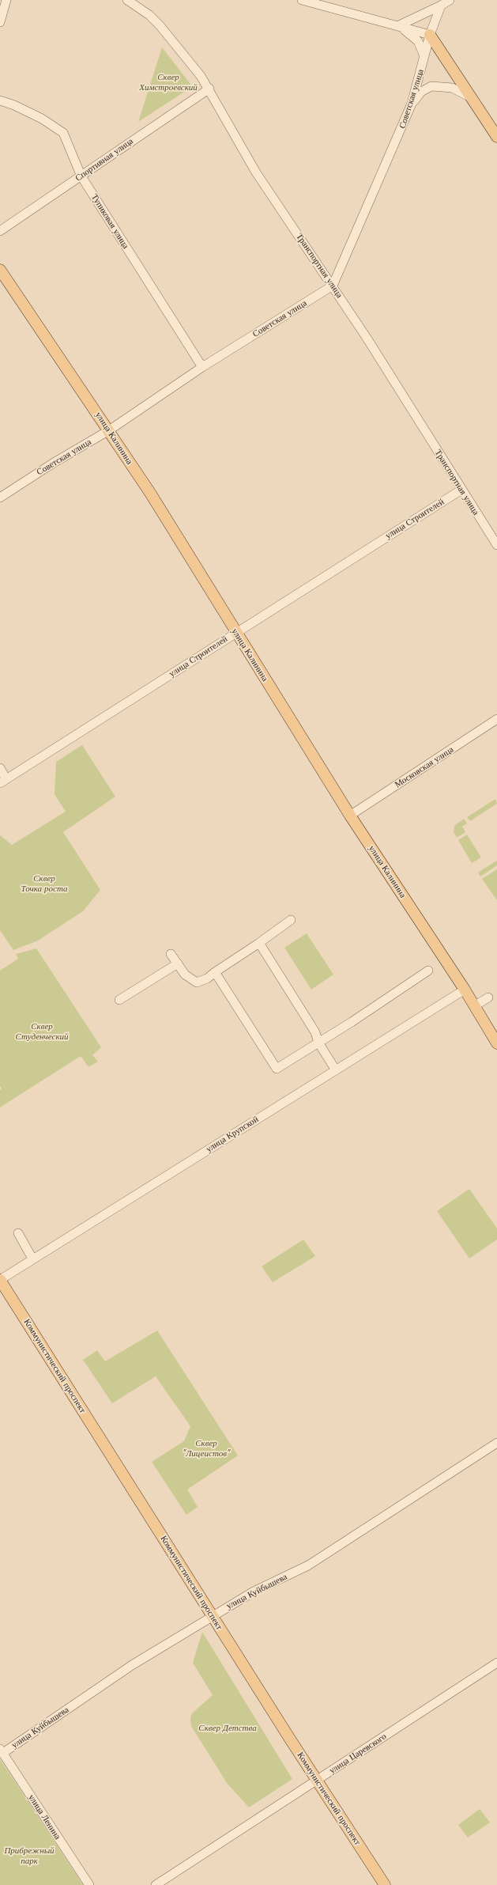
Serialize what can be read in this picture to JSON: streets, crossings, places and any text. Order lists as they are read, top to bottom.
{
  "streets": {
    "main road": ["улица Калинина", "Коммунистический проспект"],
    "street": [
      "Советская улица",
      "Спортивная улица",
      "Тупиковая улица",
      "Транспортная улица",
      "улица Строителей",
      "Московская улица",
      "улица Крупской",
      "улица Куйбышева",
      "улица Царевского",
      "улица Ленина"
    ]
  },
  "crossings": [
    ["Советская улица", "Тупиковая улица"],
    ["Советская улица", "Транспортная улица"],
    ["Советская улица", "улица Калинина"],
    ["Спортивная улица", "Тупиковая улица"],
    ["Спортивная улица", "Транспортная улица"],
    ["Транспортная улица", "улица Строителей"],
    ["улица Калинина", "улица Строителей"],
    ["улица Калинина", "Московская улица"],
    ["улица Калинина", "улица Крупской"],
    ["улица Крупской", "Коммунистический проспект"],
    ["Коммунистический проспект", "улица Куйбышева"],
    ["Коммунистический проспект", "улица Царевского"],
    ["улица Куйбышева", "улица Ленина"]
  ],
  "parks": [
    "Сквер Химстроевский",
    "Сквер Точка роста",
    "Сквер Студенческий",
    "Сквер \"Лицеистов\"",
    "Сквер Детства",
    "Прибрежный парк"
  ]
}
